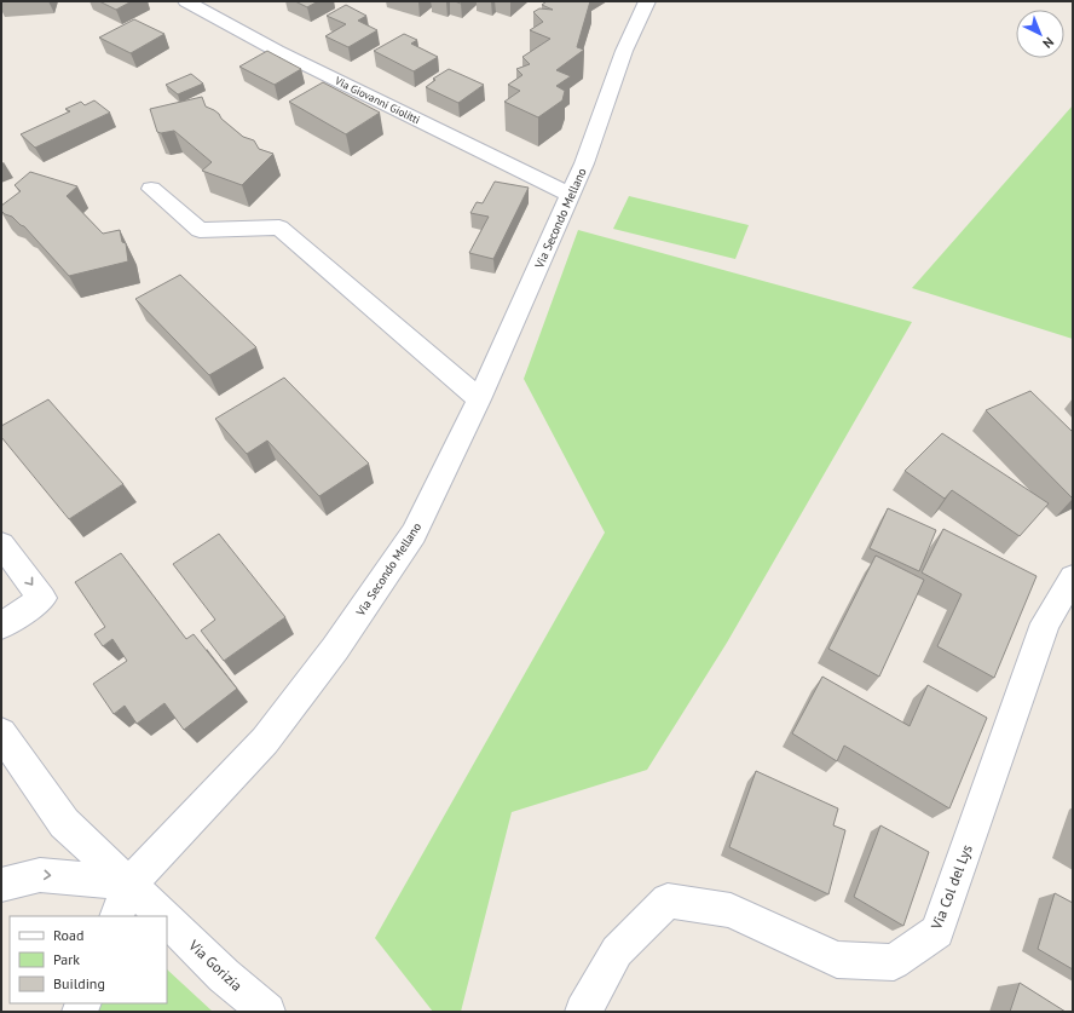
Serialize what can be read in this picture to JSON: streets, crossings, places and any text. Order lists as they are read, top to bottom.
{
  "streets": {
    "street": [
      "Via Giovanni Giolitti",
      "Via Secondo Mellano",
      "Via Col del Lys",
      "Via Gorizia"
    ]
  },
  "crossings": [
    ["Via Giovanni Giolitti", "Via Secondo Mellano"],
    ["Via Secondo Mellano", "Via Gorizia"]
  ],
  "legend": ["Road", "Park", "Building"],
  "north": "bottom right"
}
